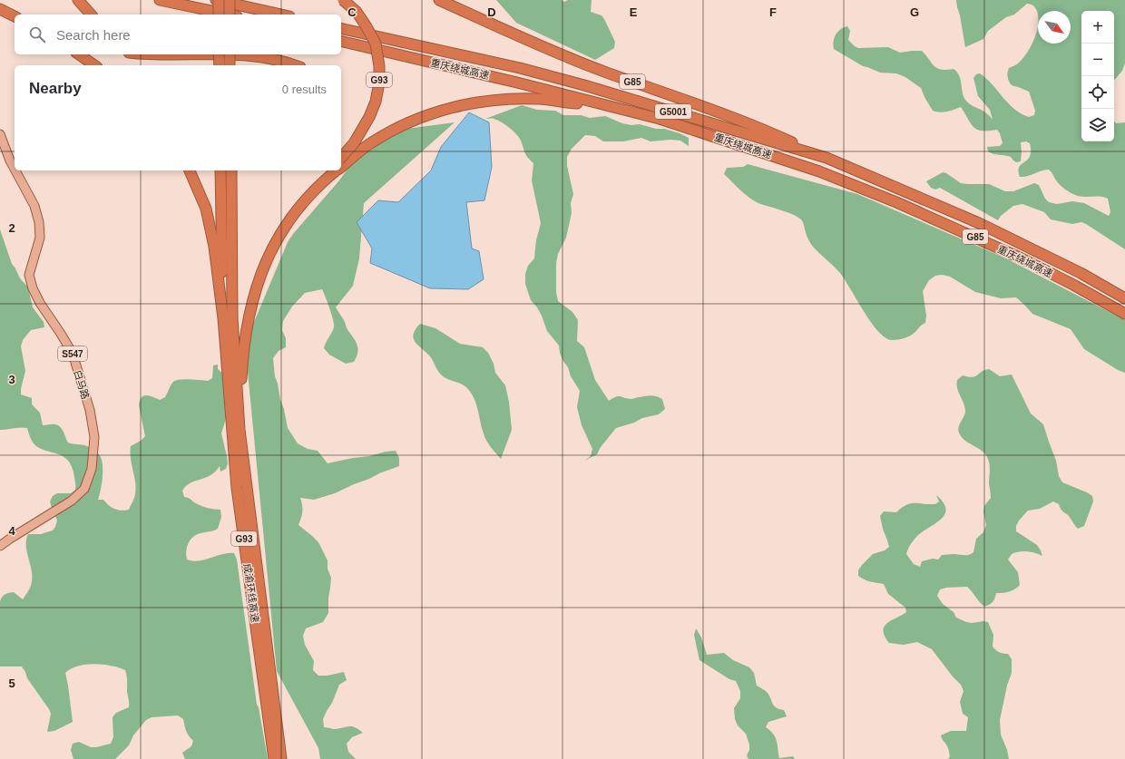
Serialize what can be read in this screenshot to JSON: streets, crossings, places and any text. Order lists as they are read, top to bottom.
{
  "streets": {
    "highway": [
      "重庆绕城高速",
      "G93",
      "G85",
      "G5001",
      "成渝环线高速"
    ],
    "main road": ["S547", "白马路"]
  },
  "crossings": [
    ["重庆绕城高速", "G85"],
    ["G93", "成渝环线高速"]
  ],
  "north": "bottom right",
  "page": {
    "map_buttons": ["+", "−"],
    "search": "Search here",
    "heading": ["Nearby", "0 results"]
  },
  "grid": {
    "columns": [
      "C",
      "D",
      "E",
      "F",
      "G"
    ],
    "rows": [
      "2",
      "3",
      "4",
      "5"
    ]
  }
}
